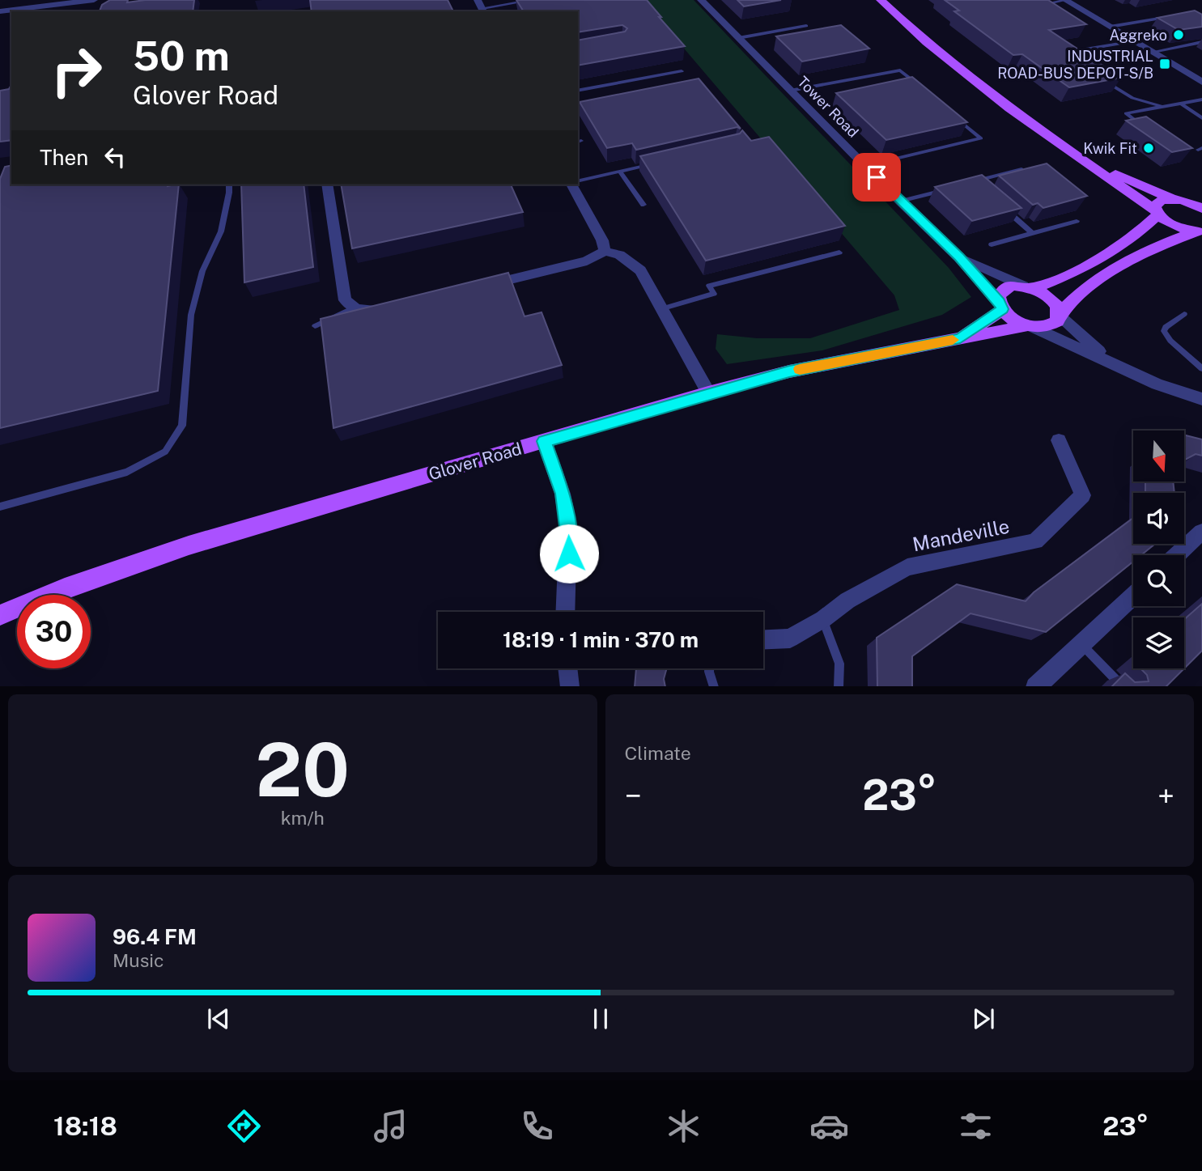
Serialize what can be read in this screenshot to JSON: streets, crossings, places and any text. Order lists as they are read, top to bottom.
{
  "streets": {
    "main road": ["Glover Road"],
    "street": ["Tower Road", "Mandeville"]
  },
  "crossings": [
    ["Tower Road", "Glover Road"]
  ],
  "places": {
    "other": ["Aggreko", "Kwik Fit"],
    "transit": ["INDUSTRIAL ROAD-BUS DEPOT-S/B"]
  },
  "north": "bottom",
  "page": {
    "turn": ["50 m", "Glover Road"],
    "then": "Then",
    "limit": "30",
    "trip": "18:19 · 1 min · 370 m",
    "tile": [
      ["20", "km/h"],
      "Climate"
    ],
    "heat": ["−", "23°", "+"],
    "song": ["96.4 FM", "Music"],
    "tabs": ["18:18", "23°"]
  }
}
